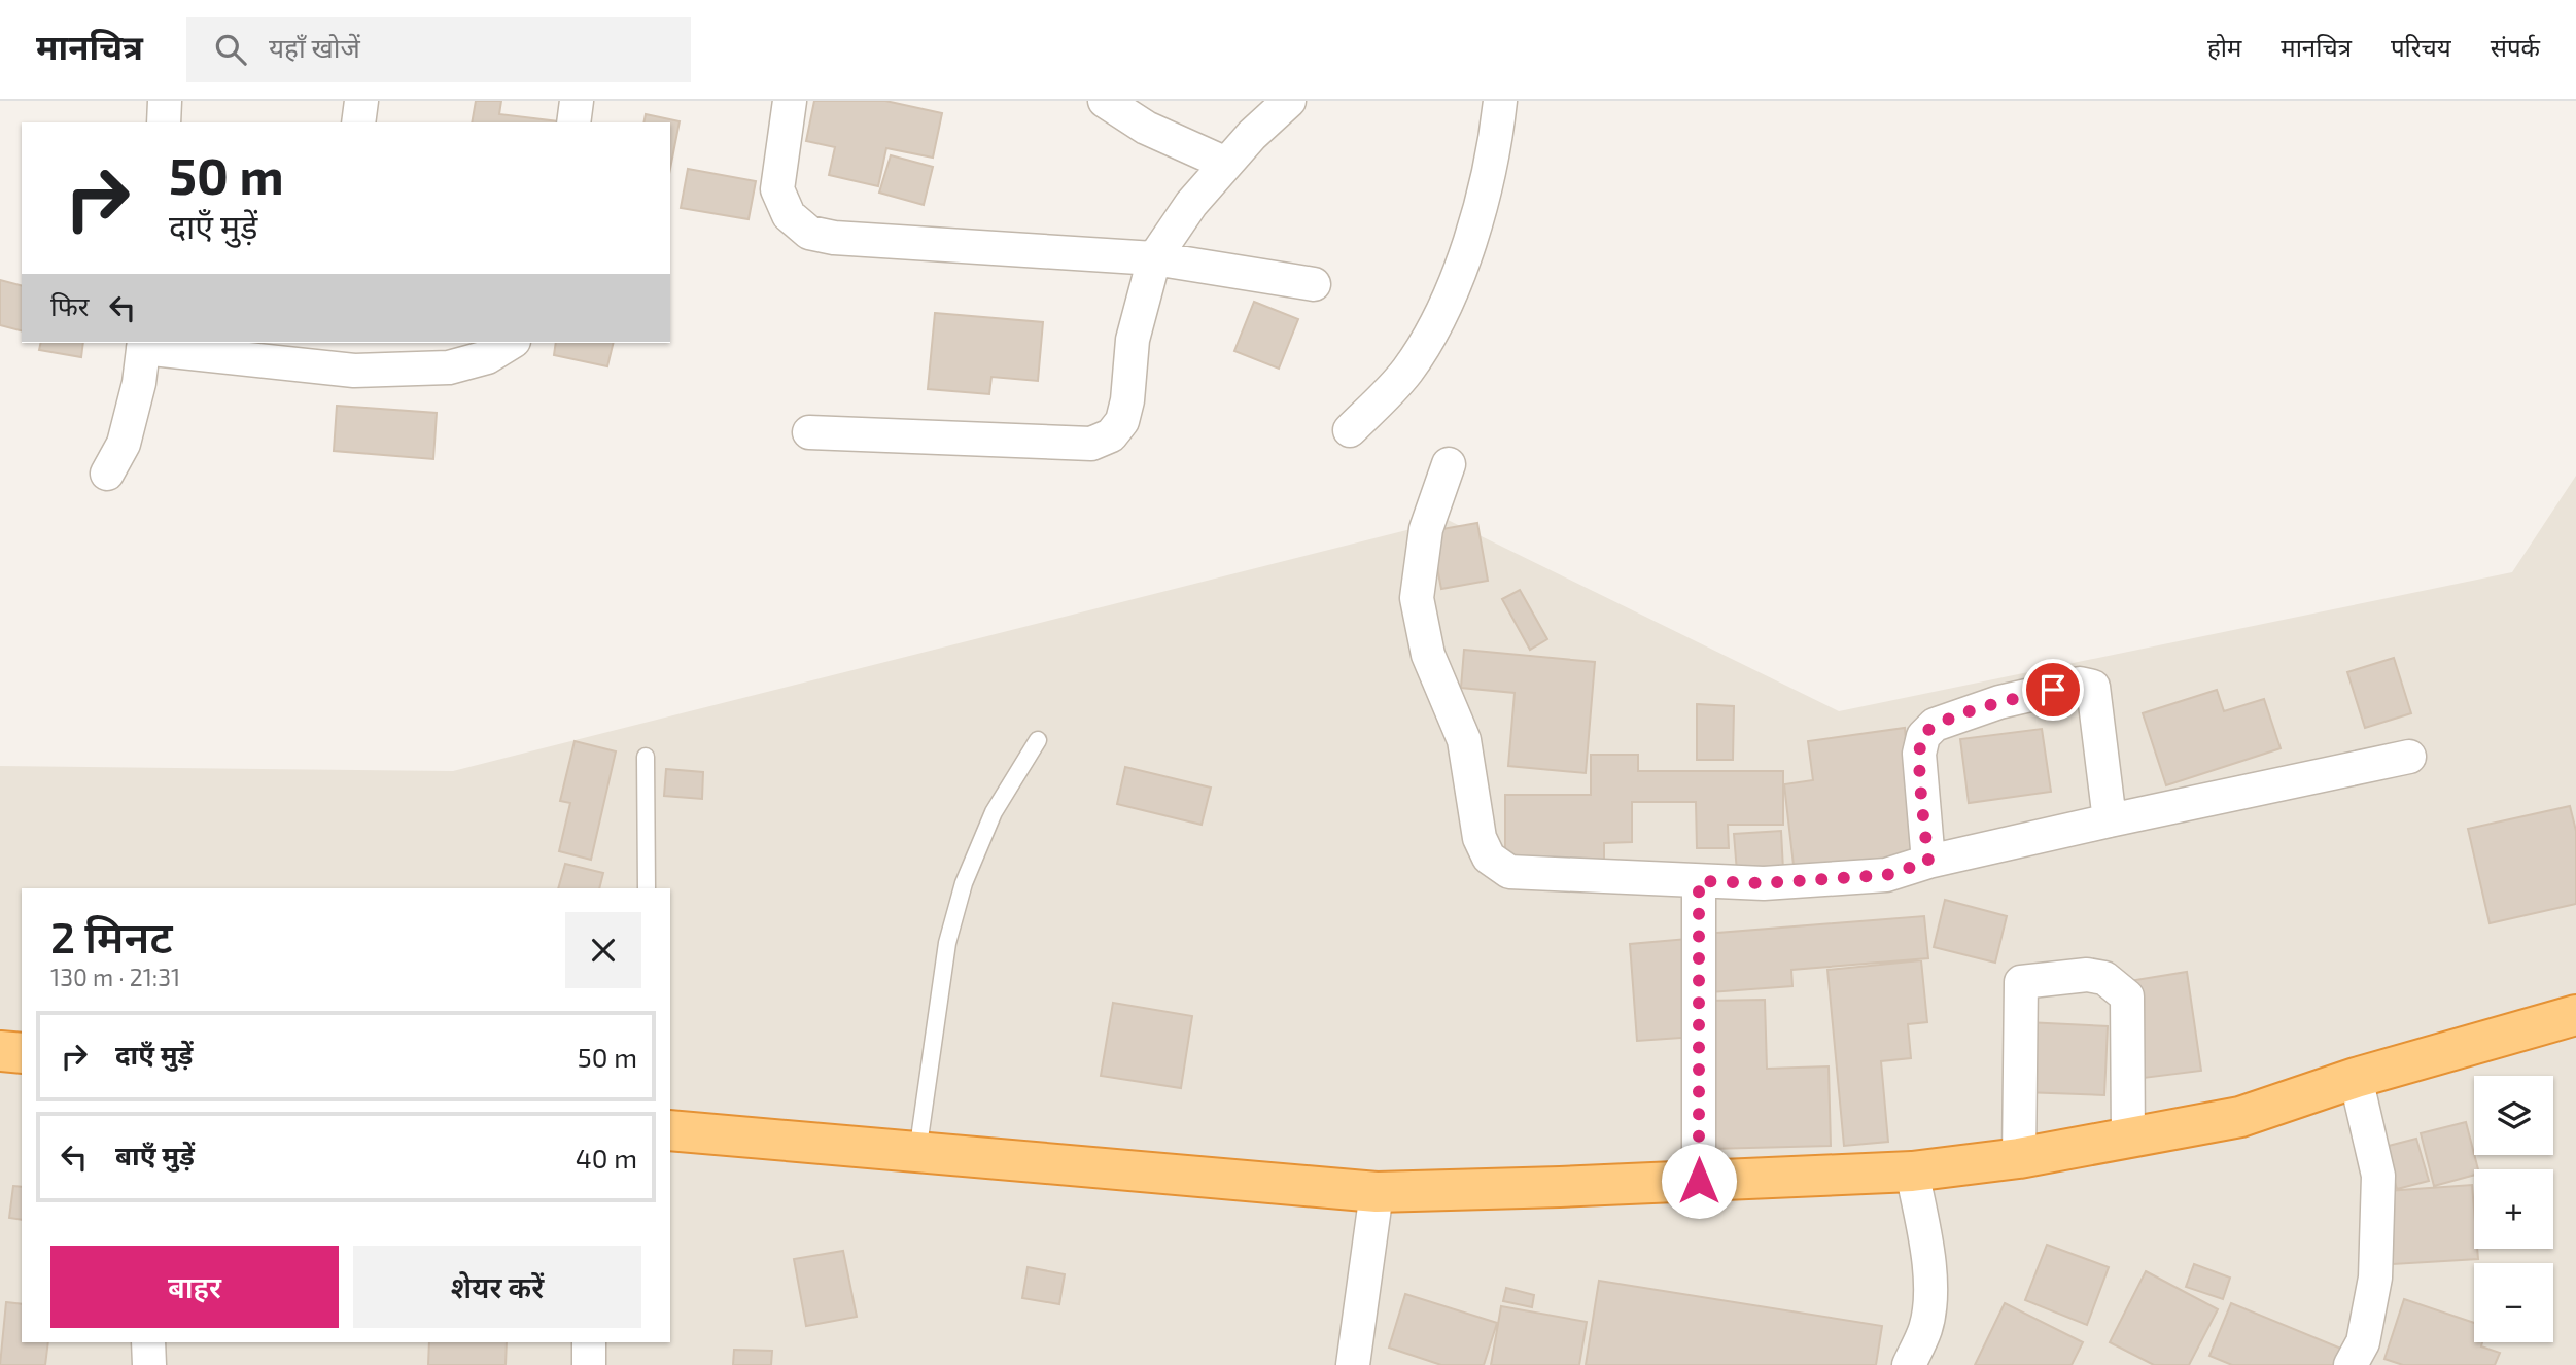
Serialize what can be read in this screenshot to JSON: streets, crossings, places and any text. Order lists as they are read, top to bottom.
{
  "page": {
    "header": "मानचित्र",
    "search": "यहाँ खोजें",
    "nav": [
      "होम",
      "मानचित्र",
      "परिचय",
      "संपर्क"
    ],
    "turn": ["50 m", "दाएँ मुड़ें"],
    "then": "फिर",
    "heading": ["2 मिनट", "130 m · 21:31"],
    "list": [
      {
        "name": "दाएँ मुड़ें",
        "value": "50 m"
      },
      {
        "name": "बाएँ मुड़ें",
        "value": "40 m"
      }
    ],
    "map_buttons": ["+", "−"],
    "buttons": ["बाहर", "शेयर करें"]
  }
}
